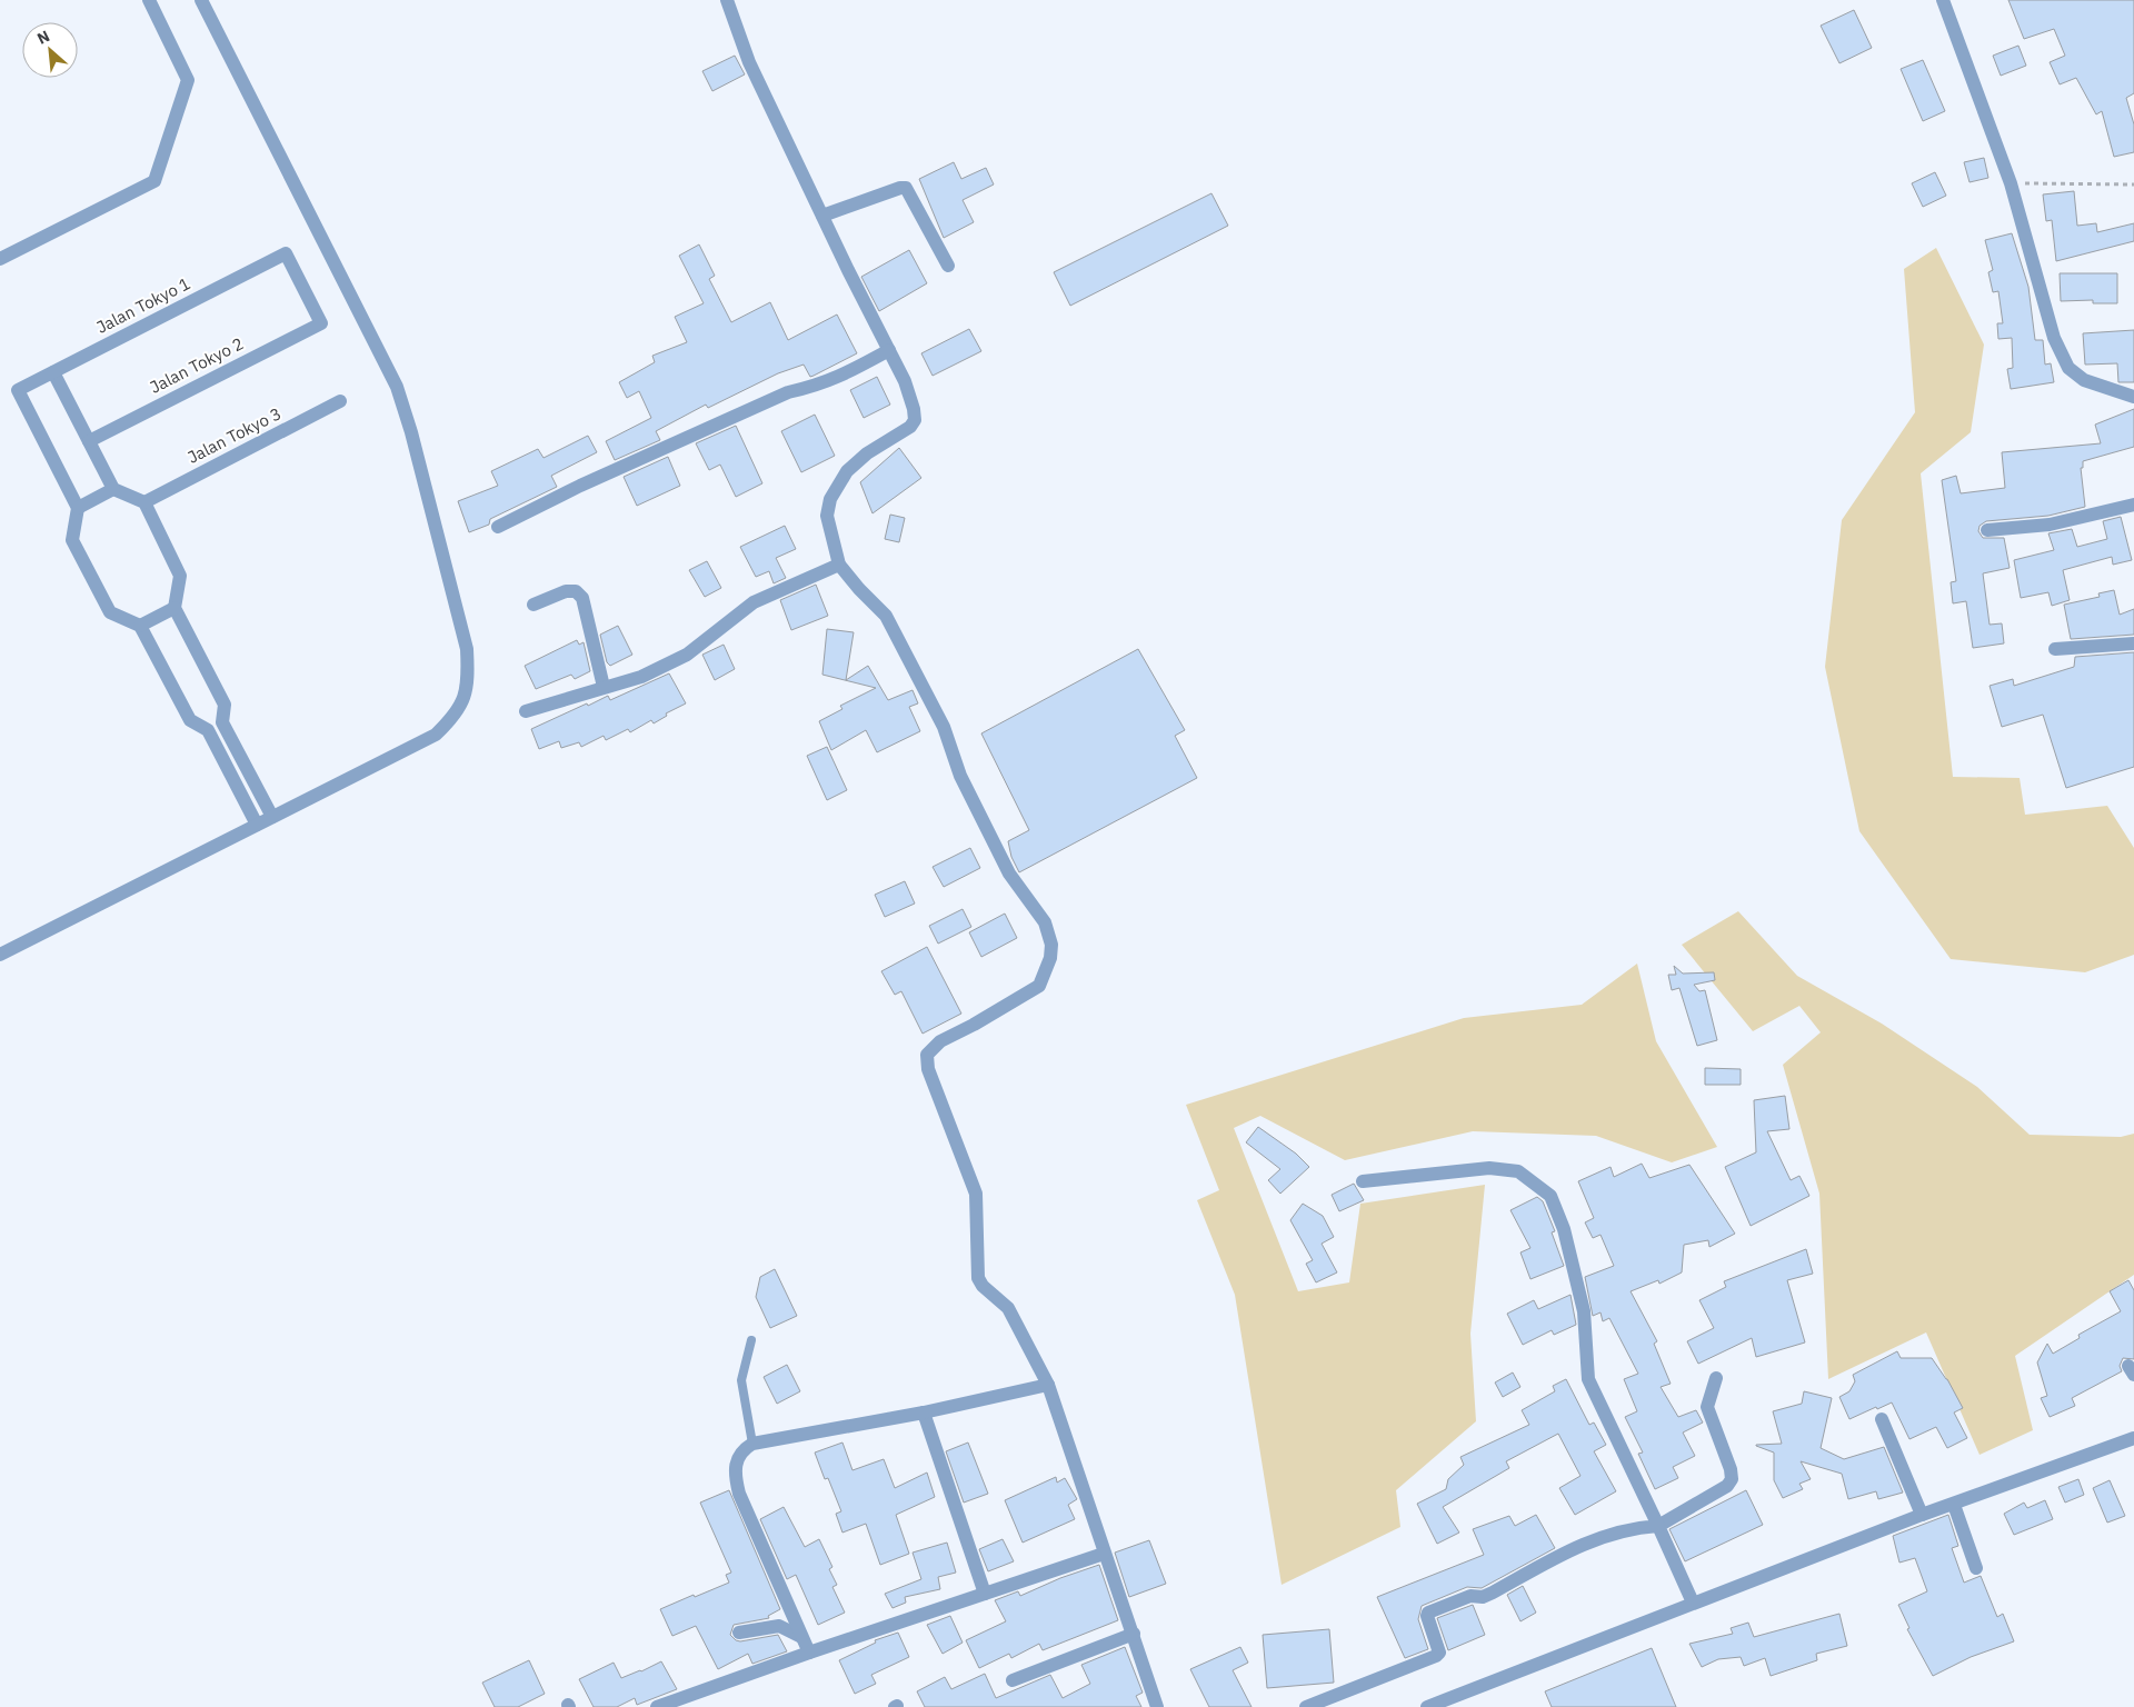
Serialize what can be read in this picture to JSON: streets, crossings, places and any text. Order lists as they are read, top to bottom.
{
  "streets": {
    "street": ["Jalan Tokyo 1", "Jalan Tokyo 2", "Jalan Tokyo 3"]
  },
  "crossings": [
    ["Jalan Tokyo 1", "Jalan Tokyo 2"],
    ["Jalan Tokyo 1", "Jalan Tokyo 3"]
  ],
  "north": "top left"
}
